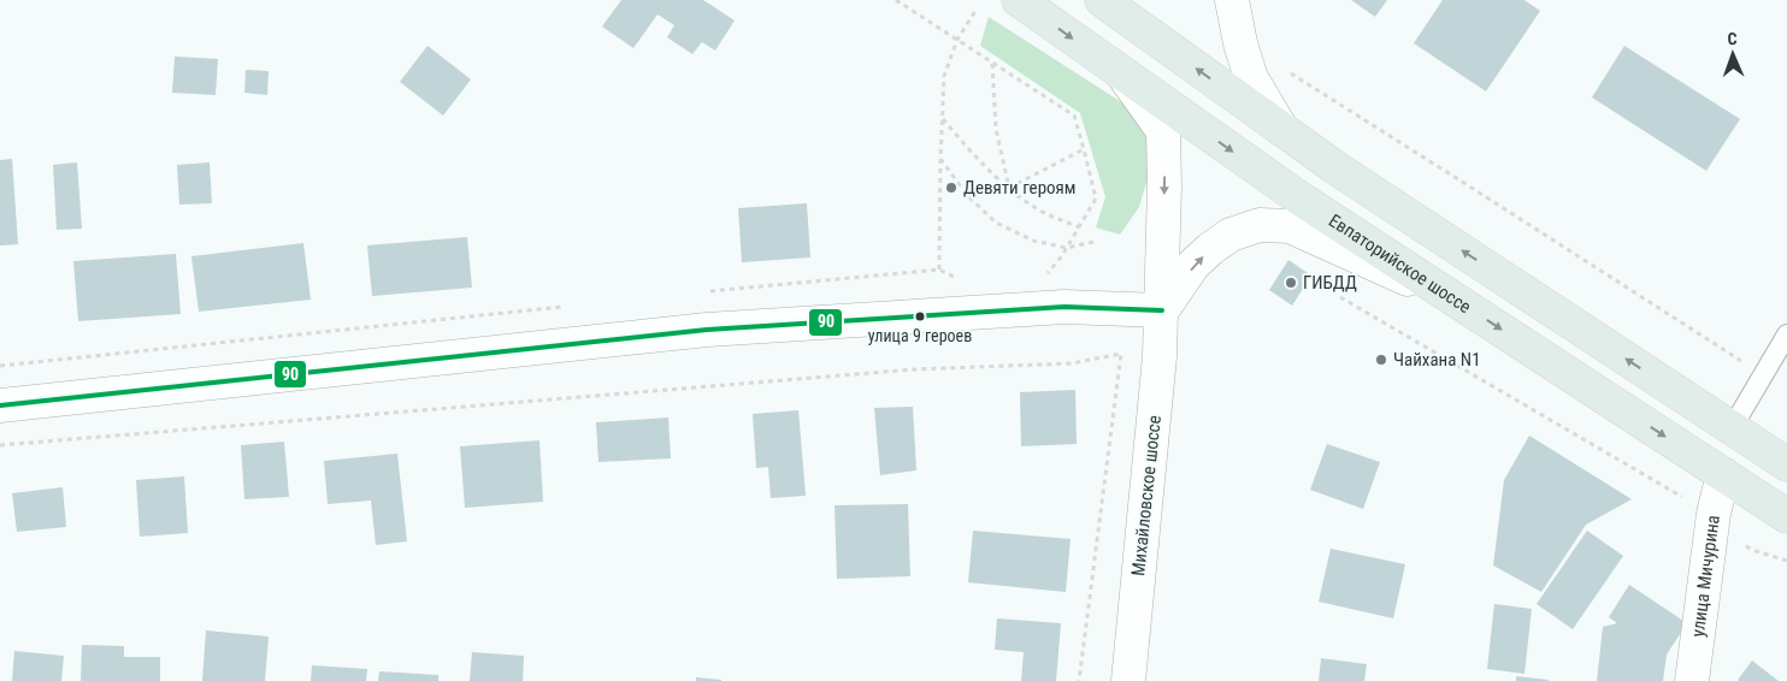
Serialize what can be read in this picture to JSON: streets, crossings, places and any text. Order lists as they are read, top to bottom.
{
  "streets": {
    "main road": ["Евпаторийское шоссе"],
    "street": ["Михайловское шоссе", "улица Мичурина"]
  },
  "crossings": [
    ["Евпаторийское шоссе", "Михайловское шоссе"],
    ["Евпаторийское шоссе", "улица Мичурина"]
  ],
  "places": [
    "Девяти героям",
    "ГИБДД",
    "улица 9 героев",
    "Чайхана N1"
  ],
  "lines": ["transit line 90"],
  "north": "top"
}
